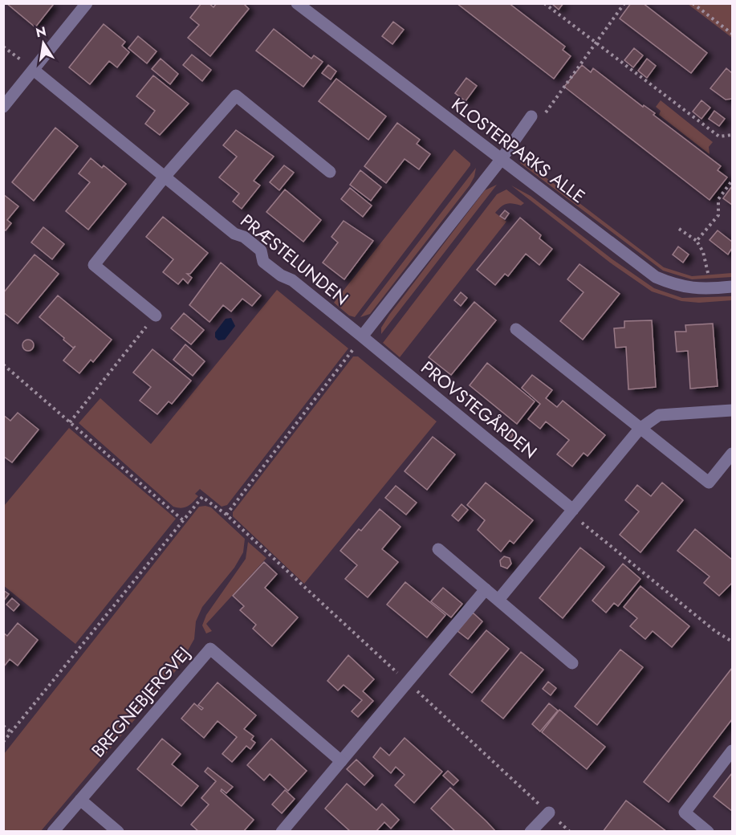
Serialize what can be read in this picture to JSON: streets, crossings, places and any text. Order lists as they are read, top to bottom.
{
  "streets": {
    "street": [
      "KLOSTERPARKS ALLE",
      "PRÆSTELUNDEN",
      "PROVSTEGÅRDEN",
      "BREGNEBJERGVEJ"
    ]
  },
  "crossings": [
    ["PRÆSTELUNDEN", "PROVSTEGÅRDEN"]
  ],
  "north": "top"
}
